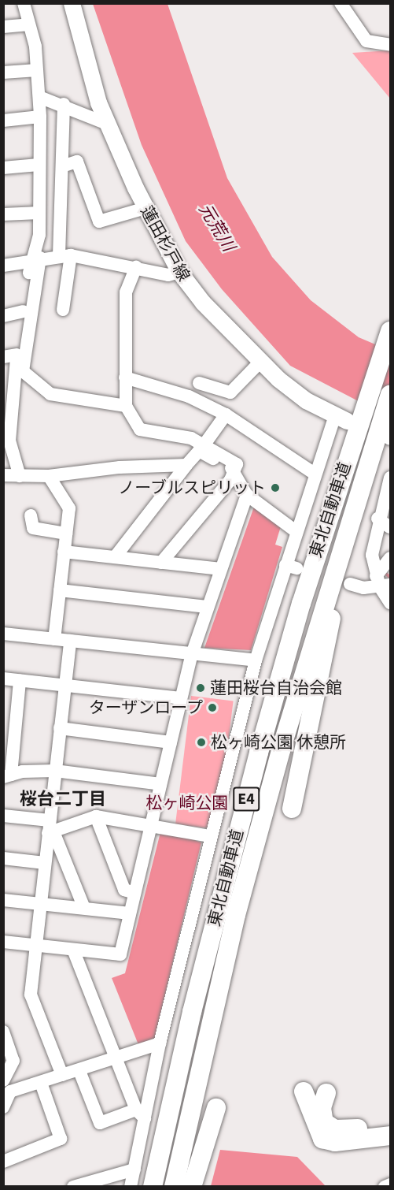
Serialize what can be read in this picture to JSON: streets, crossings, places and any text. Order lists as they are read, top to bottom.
{
  "streets": {
    "highway": ["東北自動車道", "E4"],
    "main road": ["蓮田杉戸線"]
  },
  "crossings": [
    ["蓮田杉戸線", "東北自動車道"]
  ],
  "districts": ["桜台二丁目"],
  "water": ["元荒川"],
  "parks": ["松ヶ崎公園"],
  "places": [
    "ノーブルスピリット",
    "蓮田桜台自治会館",
    "ターザンロープ",
    "松ヶ崎公園 休憩所"
  ]
}
